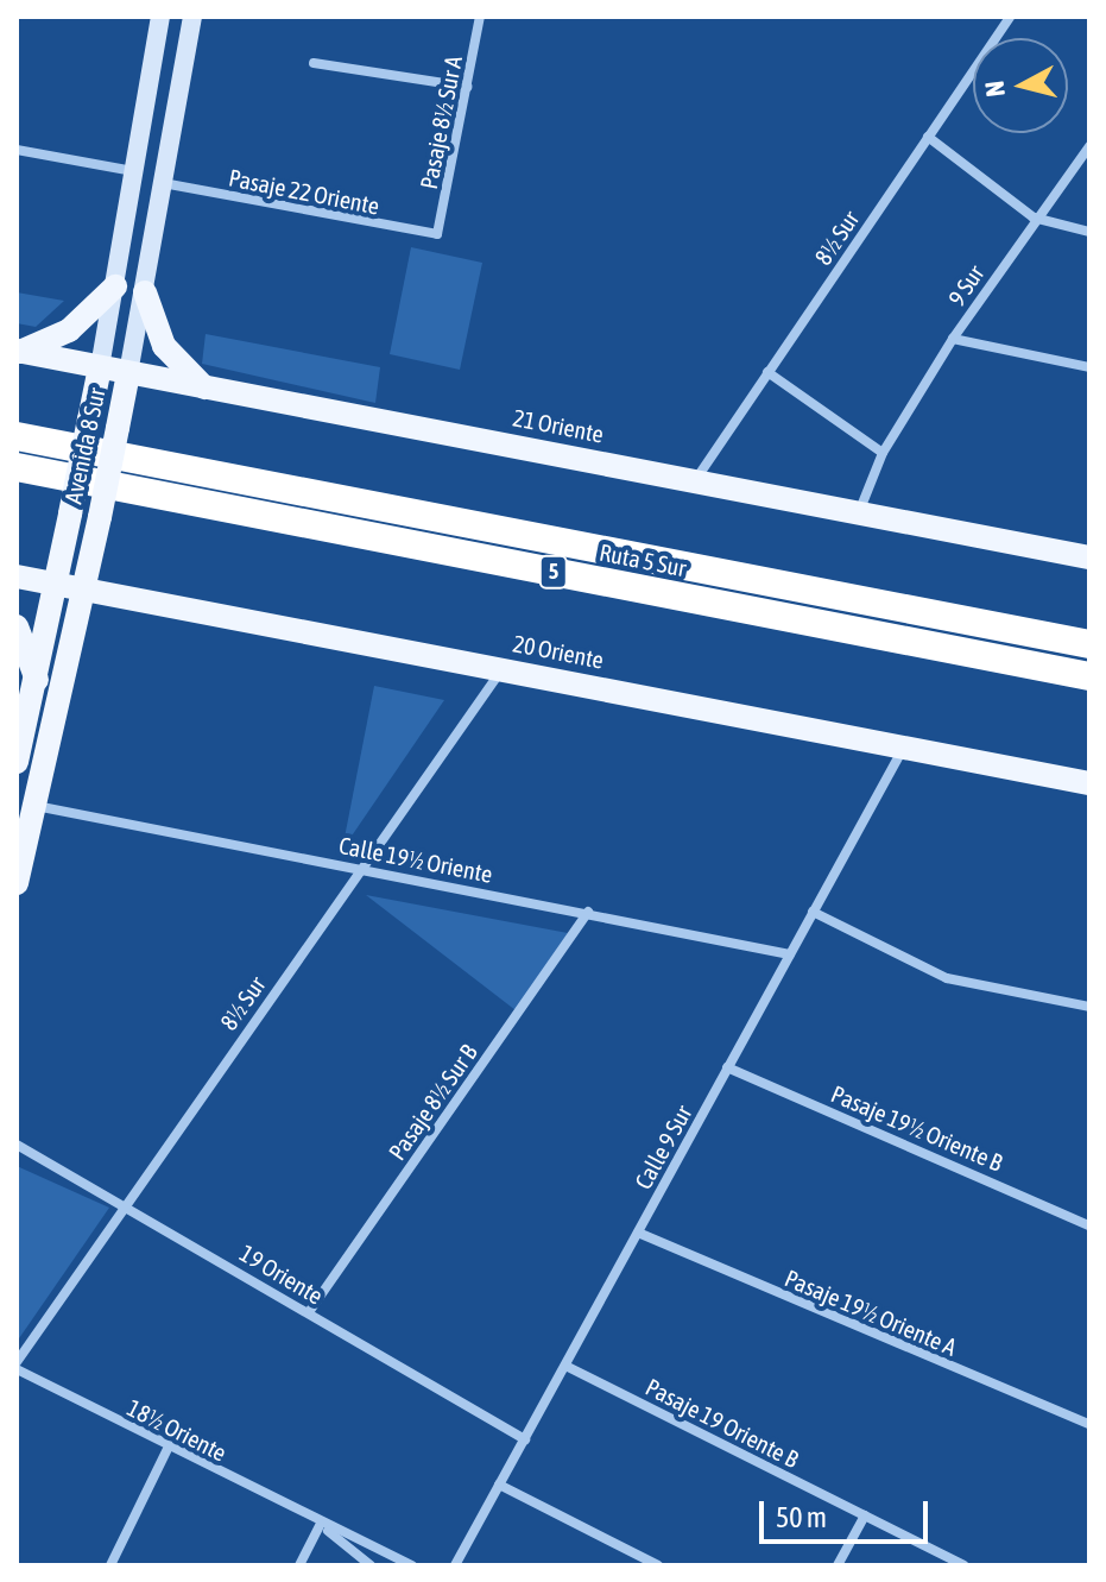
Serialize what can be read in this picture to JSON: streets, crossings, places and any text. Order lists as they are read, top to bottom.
{
  "streets": {
    "highway": ["Ruta 5 Sur", "5"],
    "main road": ["21 Oriente", "Avenida 8 Sur", "20 Oriente"],
    "street": [
      "Pasaje 8½ Sur A",
      "Pasaje 22 Oriente",
      "8½ Sur",
      "9 Sur",
      "Calle 19½ Oriente",
      "Pasaje 8½ Sur B",
      "Pasaje 19½ Oriente B",
      "Calle 9 Sur",
      "19 Oriente",
      "Pasaje 19½ Oriente A",
      "Pasaje 19 Oriente B",
      "18½ Oriente"
    ]
  },
  "crossings": [
    ["Pasaje 8½ Sur A", "Pasaje 22 Oriente"],
    ["Pasaje 22 Oriente", "Avenida 8 Sur"],
    ["8½ Sur", "21 Oriente"],
    ["8½ Sur", "20 Oriente"],
    ["8½ Sur", "Calle 19½ Oriente"],
    ["8½ Sur", "19 Oriente"],
    ["9 Sur", "21 Oriente"],
    ["21 Oriente", "Avenida 8 Sur"],
    ["Avenida 8 Sur", "20 Oriente"],
    ["Avenida 8 Sur", "Calle 19½ Oriente"],
    ["20 Oriente", "Calle 9 Sur"],
    ["Calle 19½ Oriente", "Pasaje 8½ Sur B"],
    ["Calle 19½ Oriente", "Calle 9 Sur"],
    ["Pasaje 8½ Sur B", "19 Oriente"],
    ["Pasaje 19½ Oriente B", "Calle 9 Sur"],
    ["Calle 9 Sur", "19 Oriente"],
    ["Calle 9 Sur", "Pasaje 19½ Oriente A"],
    ["Calle 9 Sur", "Pasaje 19 Oriente B"]
  ],
  "scale_bar": "50 m",
  "north": "left"
}
